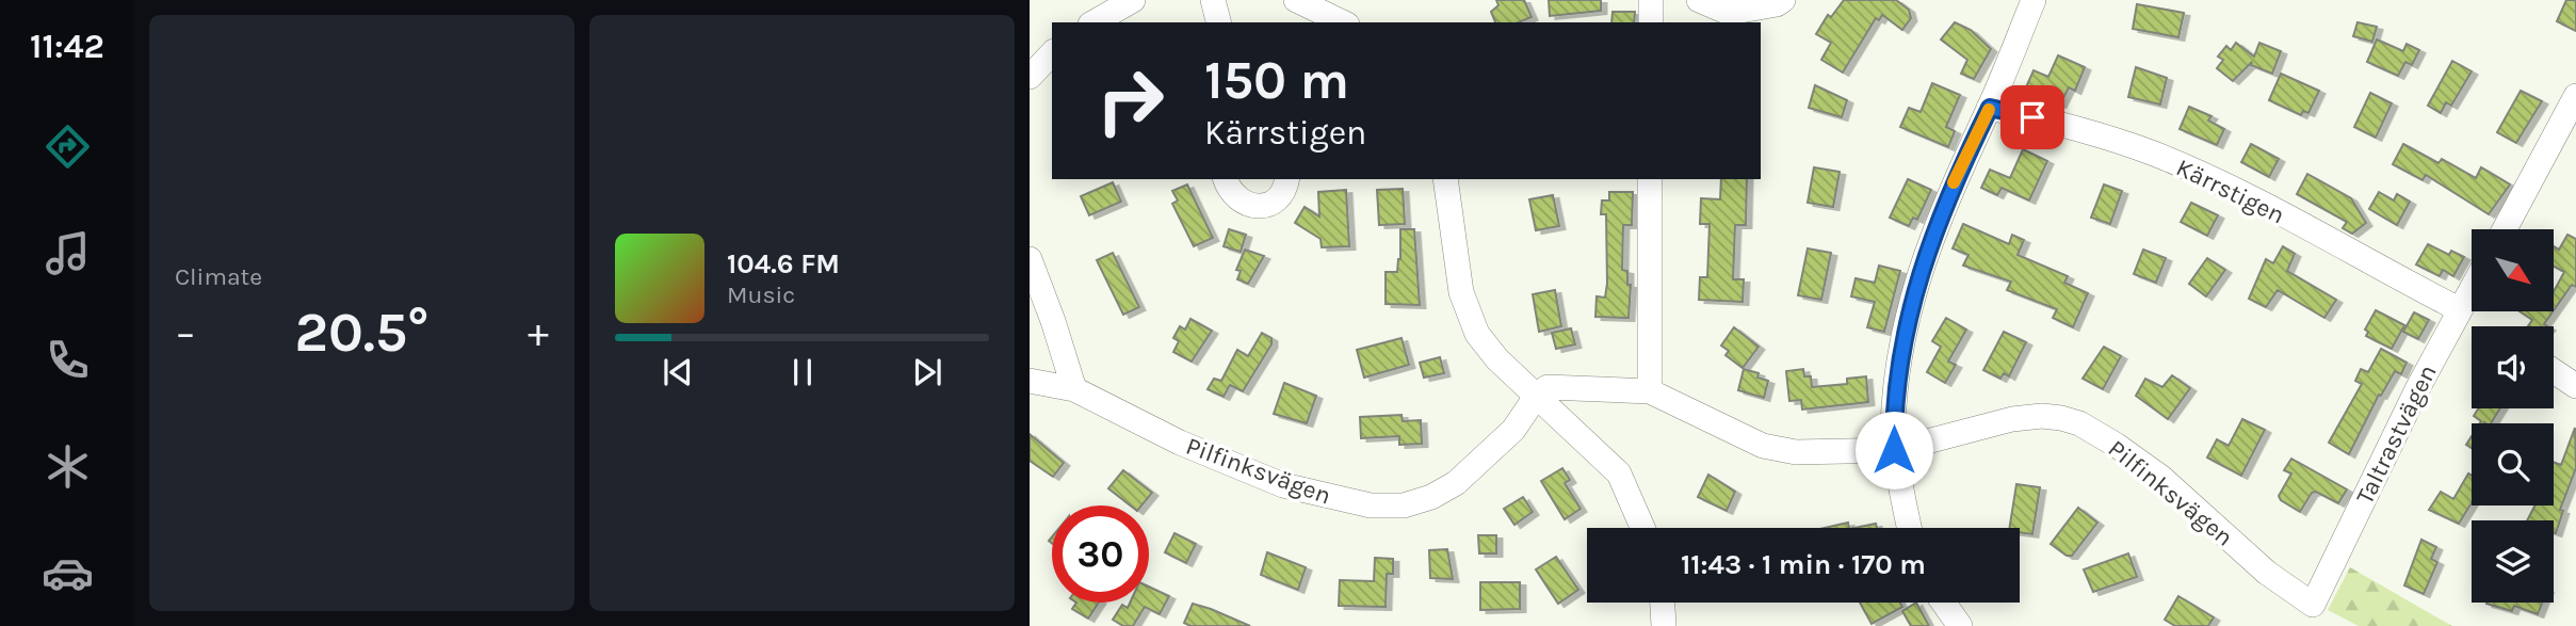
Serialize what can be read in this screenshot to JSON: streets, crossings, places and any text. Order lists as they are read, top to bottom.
{
  "streets": {
    "street": ["Kärrstigen", "Taltrastvägen", "Pilfinksvägen"]
  },
  "crossings": [
    ["Kärrstigen", "Taltrastvägen"],
    ["Taltrastvägen", "Pilfinksvägen"]
  ],
  "north": "bottom right",
  "page": {
    "tabs": "11:42",
    "tile": "Climate",
    "turn": ["150 m", "Kärrstigen"],
    "song": ["104.6 FM", "Music"],
    "heat": ["−", "20.5°", "+"],
    "limit": "30",
    "trip": "11:43 · 1 min · 170 m"
  }
}
